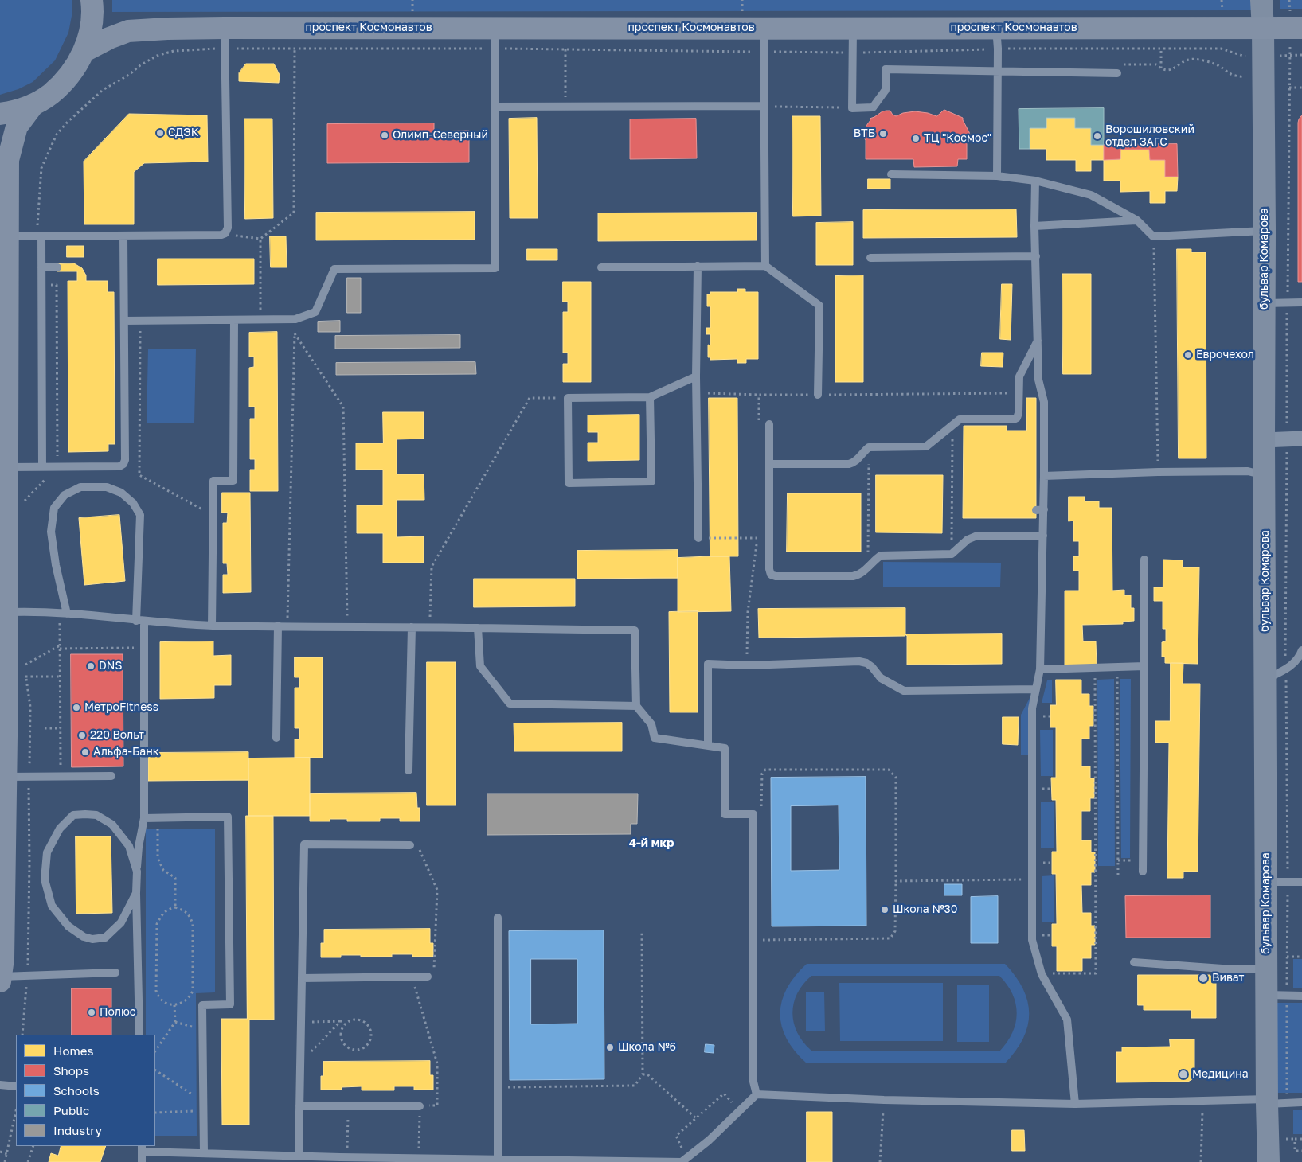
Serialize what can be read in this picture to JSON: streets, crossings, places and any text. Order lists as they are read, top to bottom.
{
  "streets": {
    "main road": ["проспект Космонавтов"],
    "street": ["бульвар Комарова"]
  },
  "crossings": [
    ["проспект Космонавтов", "бульвар Комарова"]
  ],
  "districts": ["4-й мкр"],
  "places": [
    "СДЭК",
    "ВТБ",
    "Олимп-Северный",
    "Ворошиловский отдел ЗАГС",
    "ТЦ \"Космос\"",
    "Еврочехол",
    "DNS",
    "МетроFitness",
    "220 Вольт",
    "Альфа-Банк",
    "Школа №30",
    "Виват",
    "Полюс",
    "Школа №6",
    "Медицина"
  ],
  "legend": [
    "Homes",
    "Shops",
    "Schools",
    "Public",
    "Industry"
  ]
}
